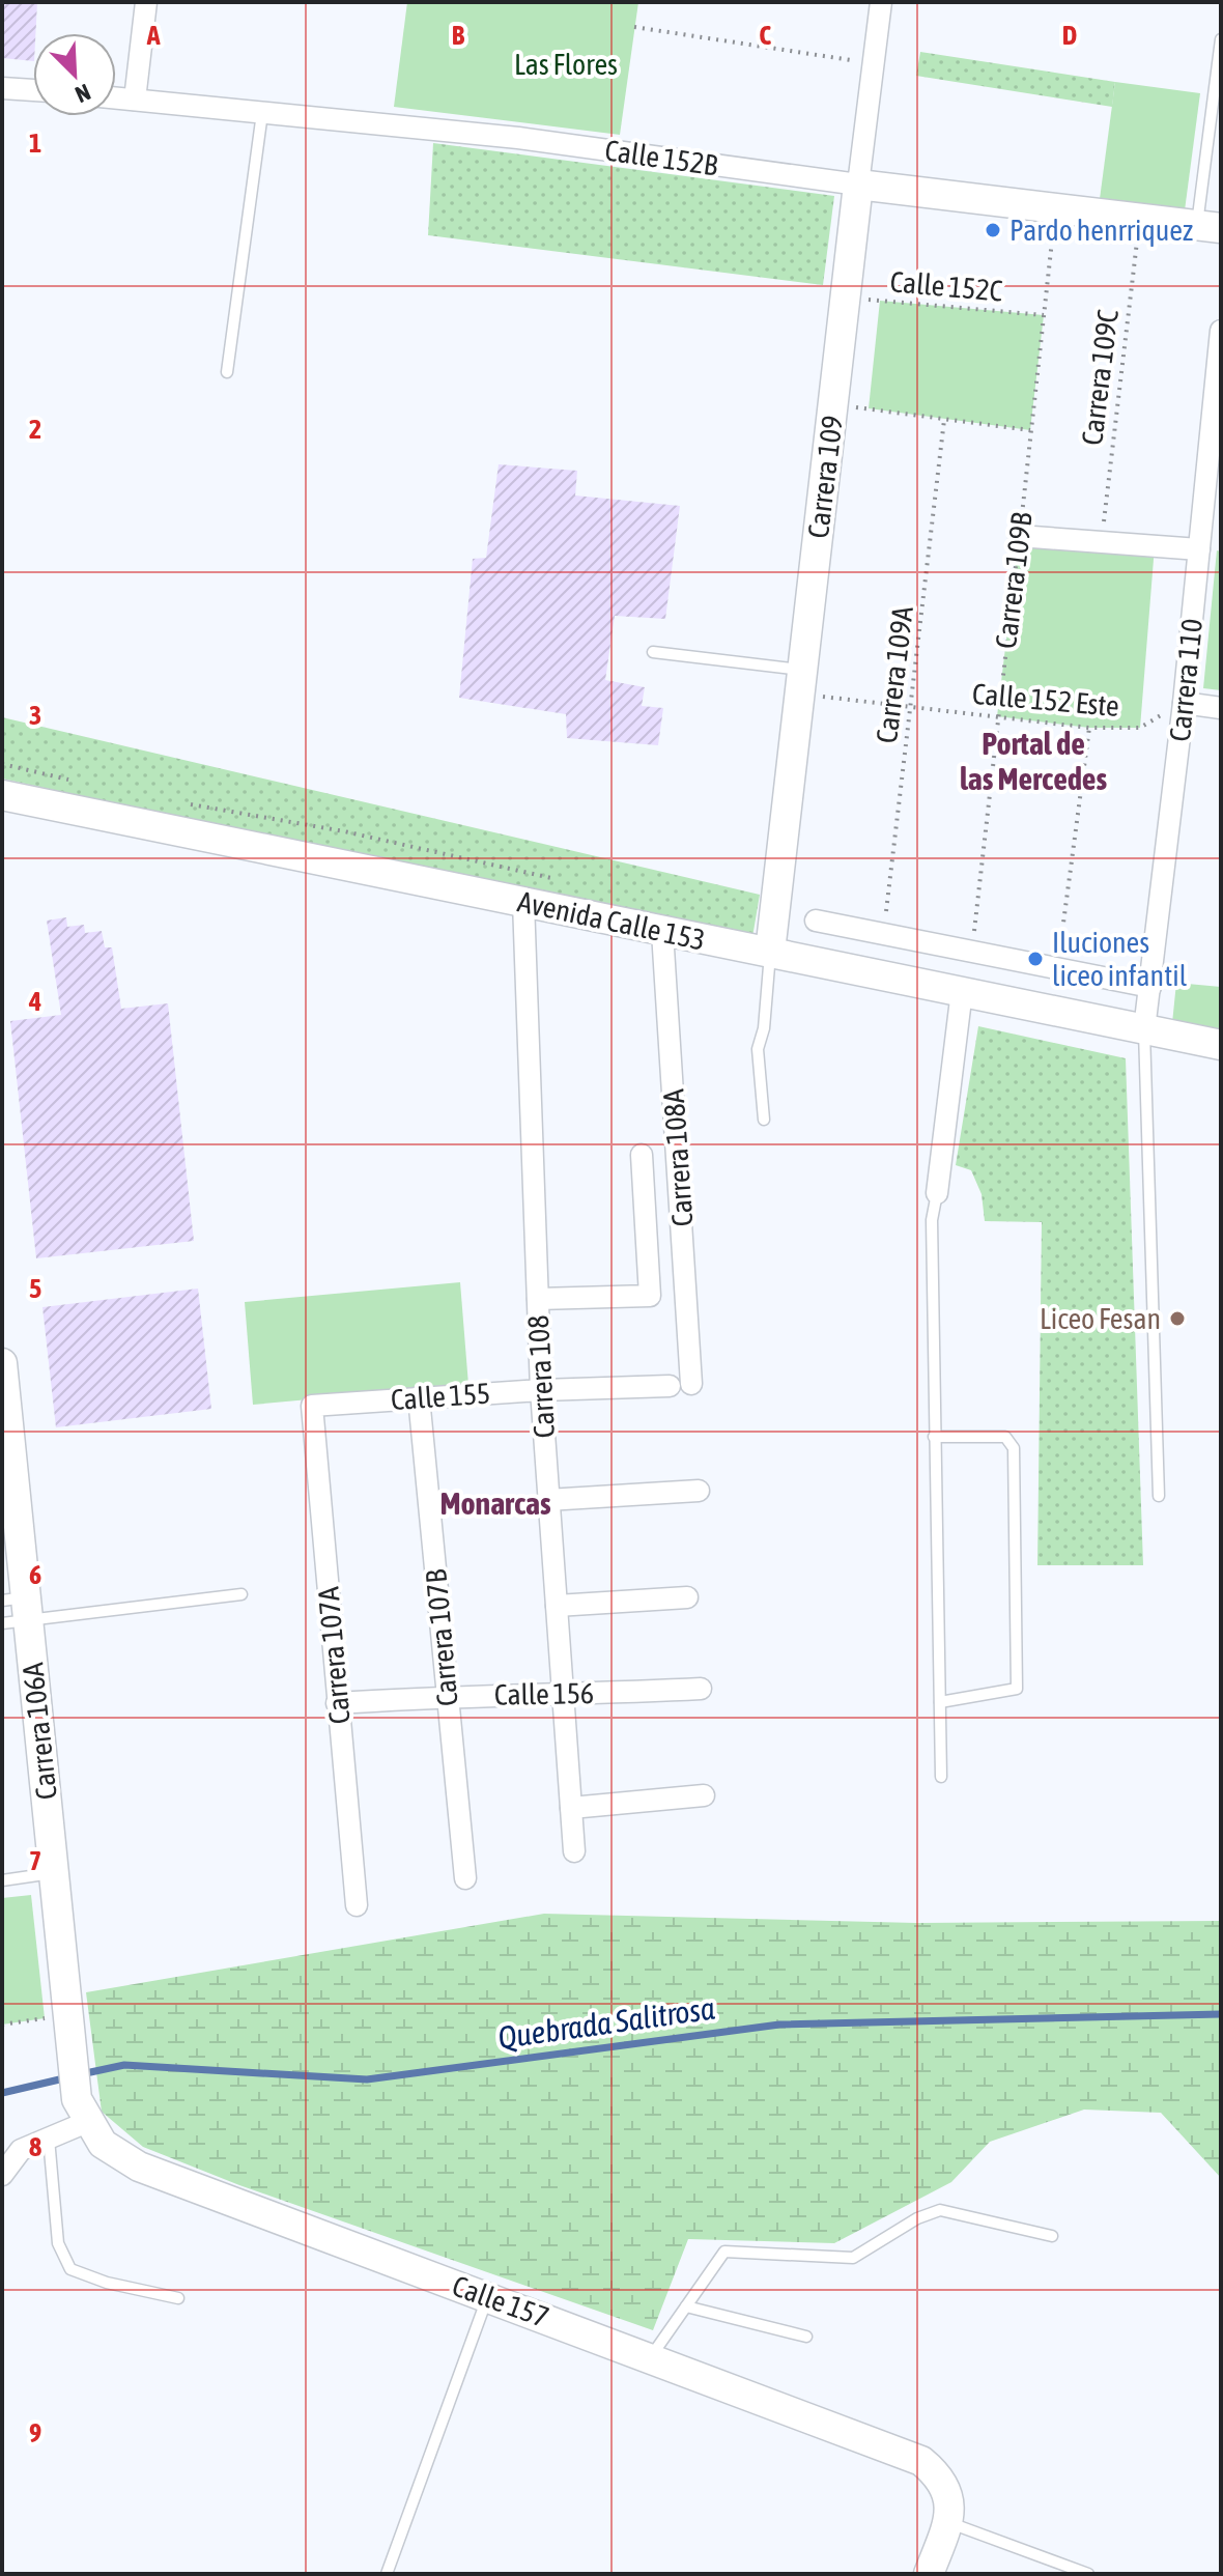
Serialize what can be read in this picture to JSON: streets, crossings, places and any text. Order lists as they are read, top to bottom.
{
  "streets": {
    "street": [
      "Calle 152B",
      "Carrera 109",
      "Carrera 110",
      "Avenida Calle 153",
      "Carrera 108A",
      "Carrera 108",
      "Calle 155",
      "Carrera 107B",
      "Carrera 107A",
      "Calle 156",
      "Carrera 106A",
      "Calle 157"
    ],
    "path": [
      "Calle 152C",
      "Carrera 109C",
      "Carrera 109B",
      "Carrera 109A",
      "Calle 152 Este"
    ]
  },
  "crossings": [
    ["Calle 152B", "Carrera 109C"],
    ["Calle 152B", "Carrera 109"],
    ["Calle 152B", "Carrera 109B"],
    ["Calle 152C", "Carrera 109"],
    ["Calle 152C", "Carrera 109B"],
    ["Carrera 109", "Calle 152 Este"],
    ["Carrera 109", "Avenida Calle 153"],
    ["Carrera 109B", "Calle 152 Este"],
    ["Carrera 109A", "Calle 152 Este"],
    ["Carrera 110", "Calle 152 Este"],
    ["Carrera 110", "Avenida Calle 153"],
    ["Avenida Calle 153", "Carrera 108A"],
    ["Avenida Calle 153", "Carrera 108"],
    ["Carrera 108", "Calle 155"],
    ["Carrera 108", "Calle 156"],
    ["Calle 155", "Carrera 107B"],
    ["Calle 155", "Carrera 107A"],
    ["Carrera 107B", "Calle 156"],
    ["Carrera 107A", "Calle 156"],
    ["Carrera 106A", "Calle 157"]
  ],
  "districts": ["Portal de las Mercedes", "Monarcas"],
  "water": ["Quebrada Salitrosa"],
  "parks": ["Las Flores"],
  "places": ["Pardo henrriquez", "Iluciones liceo infantil", "Liceo Fesan"],
  "north": "bottom right",
  "grid": {
    "columns": [
      "A",
      "B",
      "C",
      "D"
    ],
    "rows": [
      "1",
      "2",
      "3",
      "4",
      "5",
      "6",
      "7",
      "8",
      "9"
    ]
  }
}
